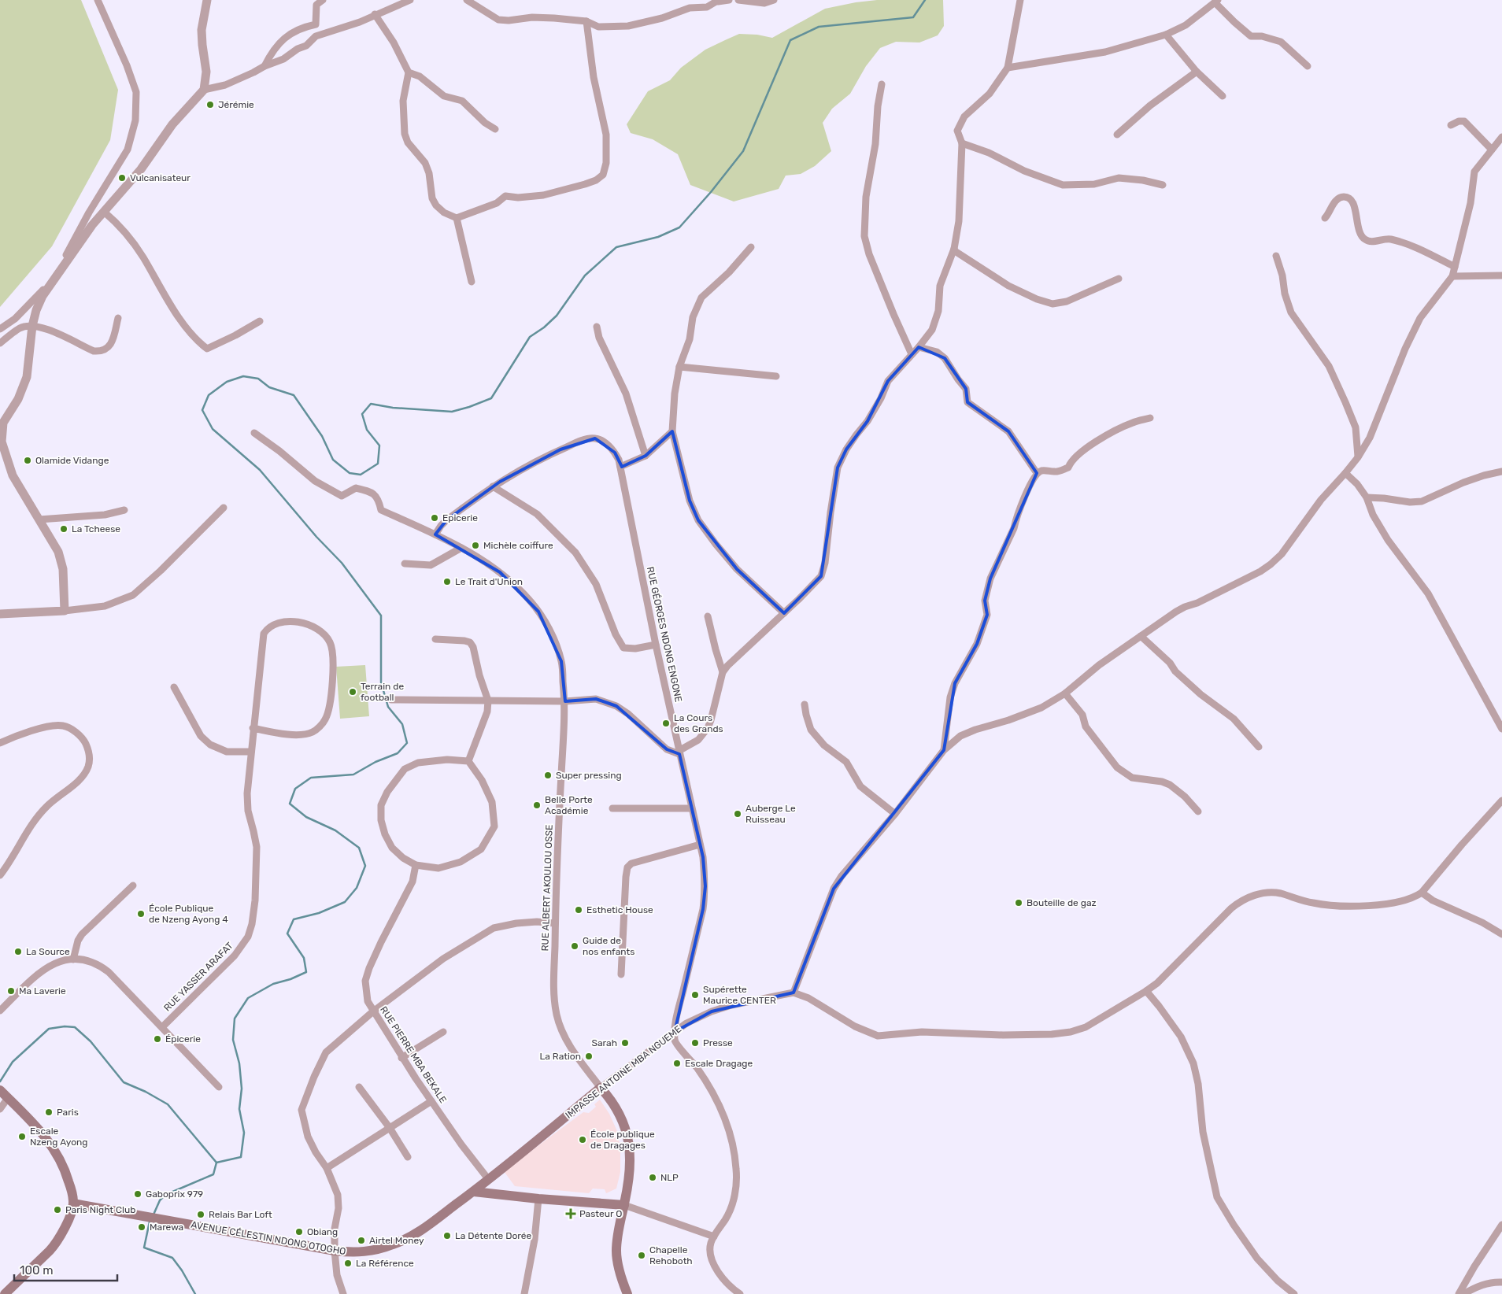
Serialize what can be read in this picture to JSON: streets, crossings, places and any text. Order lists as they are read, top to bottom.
{
  "streets": {
    "main road": ["IMPASSE ANTOINE MBA NGUEME", "AVENUE CÉLESTIN NDONG OTOGHO"],
    "street": [
      "RUE GÉORGES NDONG ENGONE",
      "RUE ALBERT AKOULOU OSSE",
      "RUE YASSER ARAFAT",
      "RUE PIERRE MBA BEKALE"
    ]
  },
  "crossings": [
    ["RUE GÉORGES NDONG ENGONE", "RUE ALBERT AKOULOU OSSE"],
    ["RUE GÉORGES NDONG ENGONE", "IMPASSE ANTOINE MBA NGUEME"],
    ["RUE ALBERT AKOULOU OSSE", "IMPASSE ANTOINE MBA NGUEME"],
    ["RUE PIERRE MBA BEKALE", "IMPASSE ANTOINE MBA NGUEME"],
    ["IMPASSE ANTOINE MBA NGUEME", "AVENUE CÉLESTIN NDONG OTOGHO"]
  ],
  "places": {
    "other": [
      "Jérémie",
      "Vulcanisateur",
      "Olamide Vidange",
      "Epicerie",
      "La Tcheese",
      "Michèle coiffure",
      "Le Trait d'Union",
      "Terrain de football",
      "La Cours des Grands",
      "Super pressing",
      "Belle Porte Académie",
      "Auberge Le Ruisseau",
      "Bouteille de gaz",
      "Esthetic House",
      "École Publique de Nzeng Ayong 4",
      "Guide de nos enfants",
      "La Source",
      "Ma Laverie",
      "Supérette Maurice CENTER",
      "Épicerie",
      "Sarah",
      "Presse",
      "La Ration",
      "Escale Dragage",
      "Paris",
      "Escale Nzeng Ayong",
      "École publique de Dragages",
      "NLP",
      "Gaboprix 979",
      "Paris Night Club",
      "Relais Bar Loft",
      "Marewa",
      "Obiang",
      "La Détente Dorée",
      "Airtel Money",
      "Chapelle Rehoboth",
      "La Référence"
    ],
    "health": ["Pasteur O"]
  },
  "scale_bar": "100 m"
}
